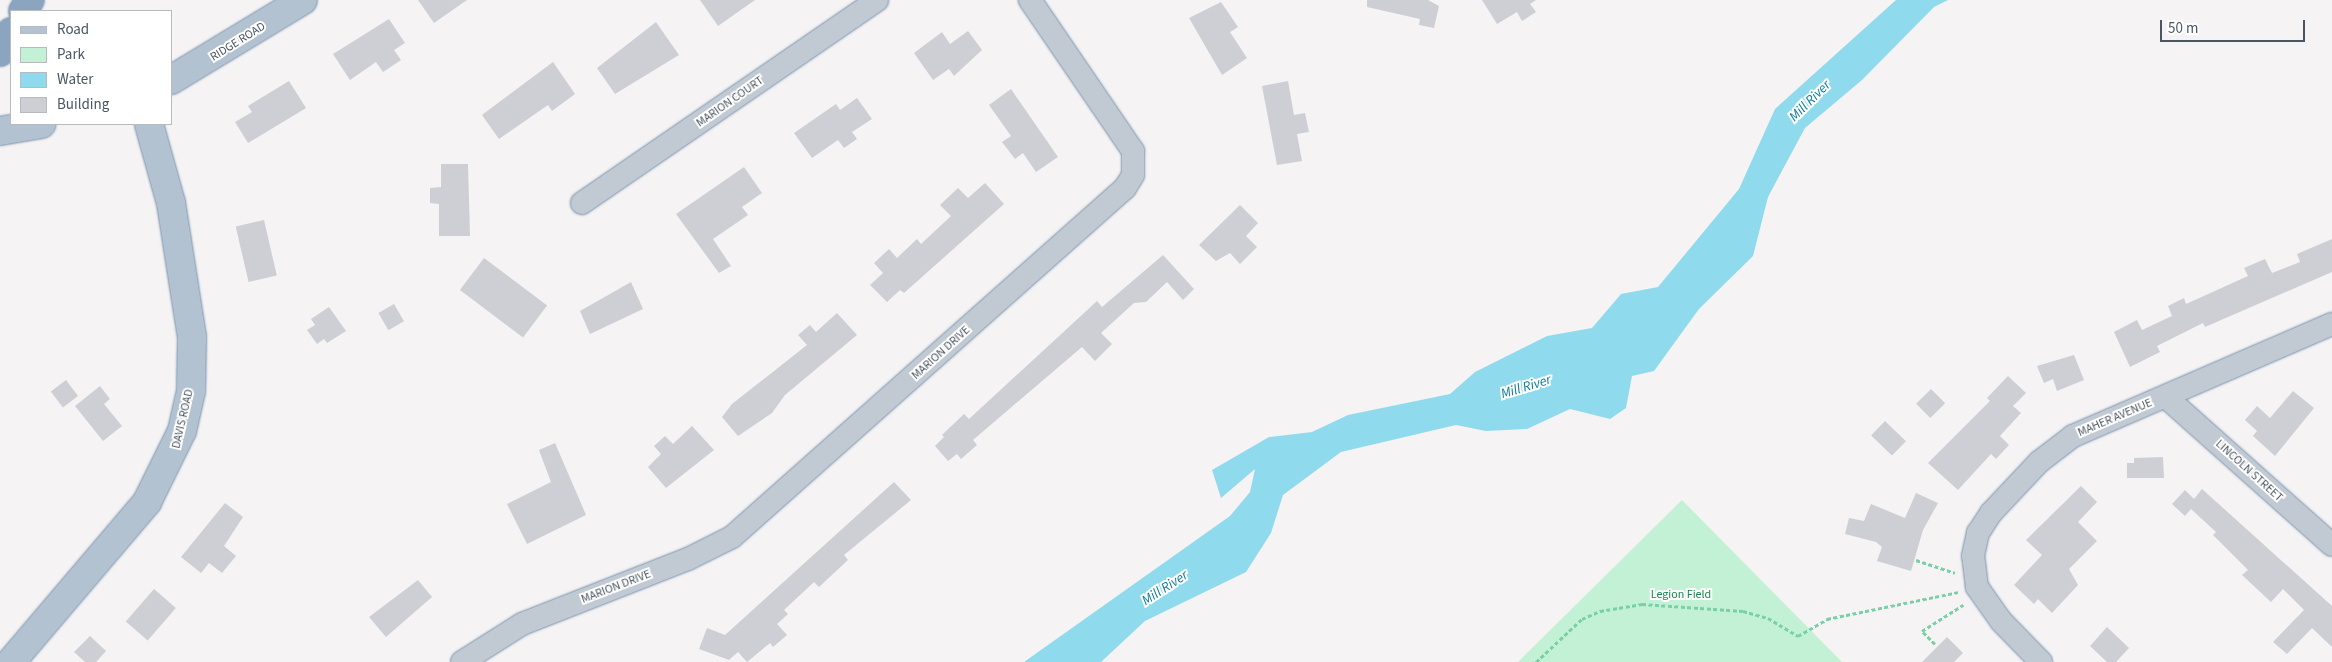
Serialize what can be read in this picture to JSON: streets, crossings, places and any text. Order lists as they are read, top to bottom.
{
  "streets": {
    "main road": ["RIDGE ROAD", "DAVIS ROAD"],
    "street": [
      "MARION COURT",
      "MARION DRIVE",
      "MAHER AVENUE",
      "LINCOLN STREET"
    ]
  },
  "crossings": [
    ["MAHER AVENUE", "LINCOLN STREET"]
  ],
  "water": ["Mill River"],
  "parks": ["Legion Field"],
  "legend": [
    "Road",
    "Park",
    "Water",
    "Building"
  ],
  "scale_bar": "50 m"
}
